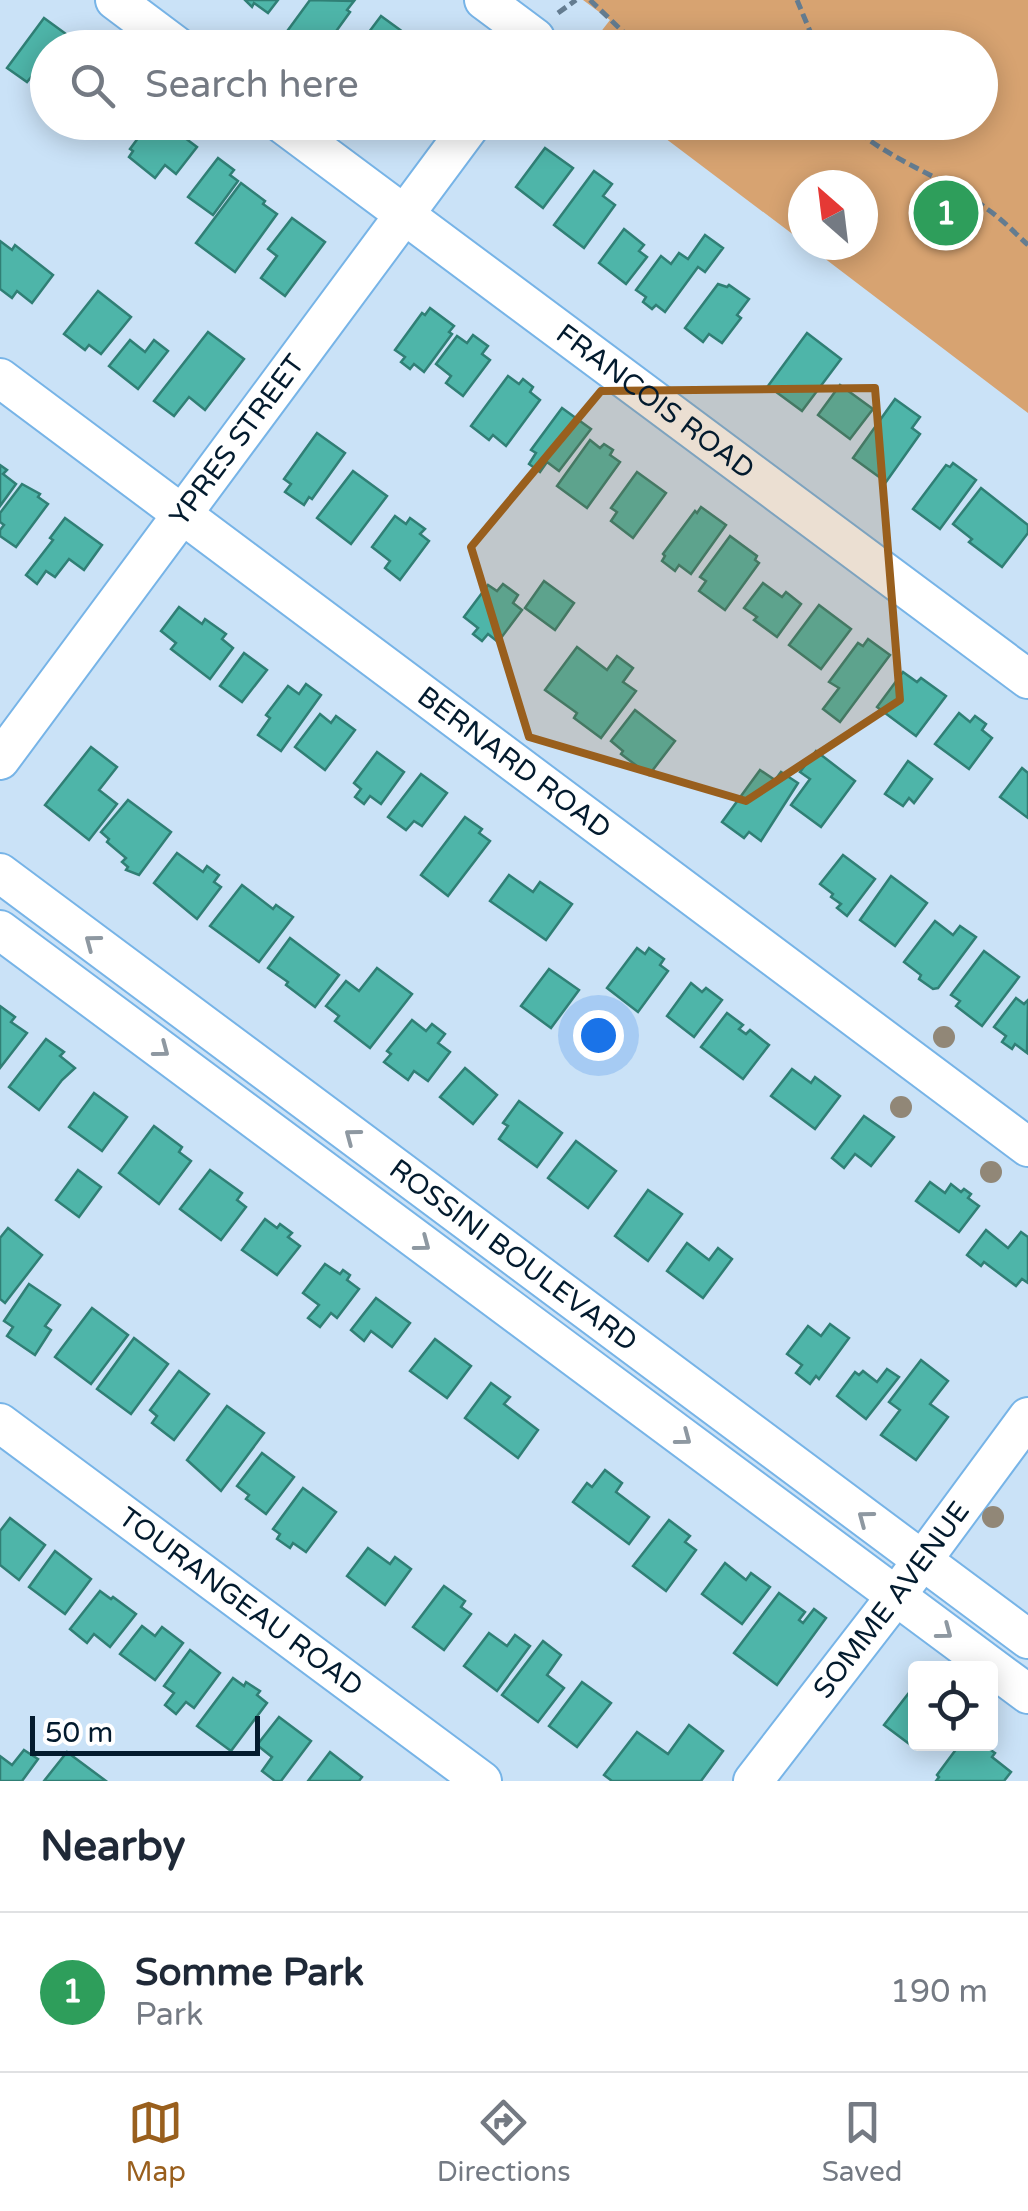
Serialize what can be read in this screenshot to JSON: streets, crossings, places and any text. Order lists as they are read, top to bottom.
{
  "streets": {
    "street": [
      "FRANCOIS ROAD",
      "YPRES STREET",
      "BERNARD ROAD",
      "ROSSINI BOULEVARD",
      "SOMME AVENUE",
      "TOURANGEAU ROAD"
    ]
  },
  "crossings": [
    ["FRANCOIS ROAD", "YPRES STREET"],
    ["YPRES STREET", "BERNARD ROAD"],
    ["ROSSINI BOULEVARD", "SOMME AVENUE"]
  ],
  "scale_bar": "50 m",
  "north": "top left",
  "page": {
    "search": "Search here",
    "pins": "1",
    "scale": "50 m",
    "heading": "Nearby",
    "list": [
      {
        "mark": "1",
        "name": "Somme Park",
        "note": "Park",
        "value": "190 m"
      }
    ],
    "nav": ["Map", "Directions", "Saved"]
  }
}
